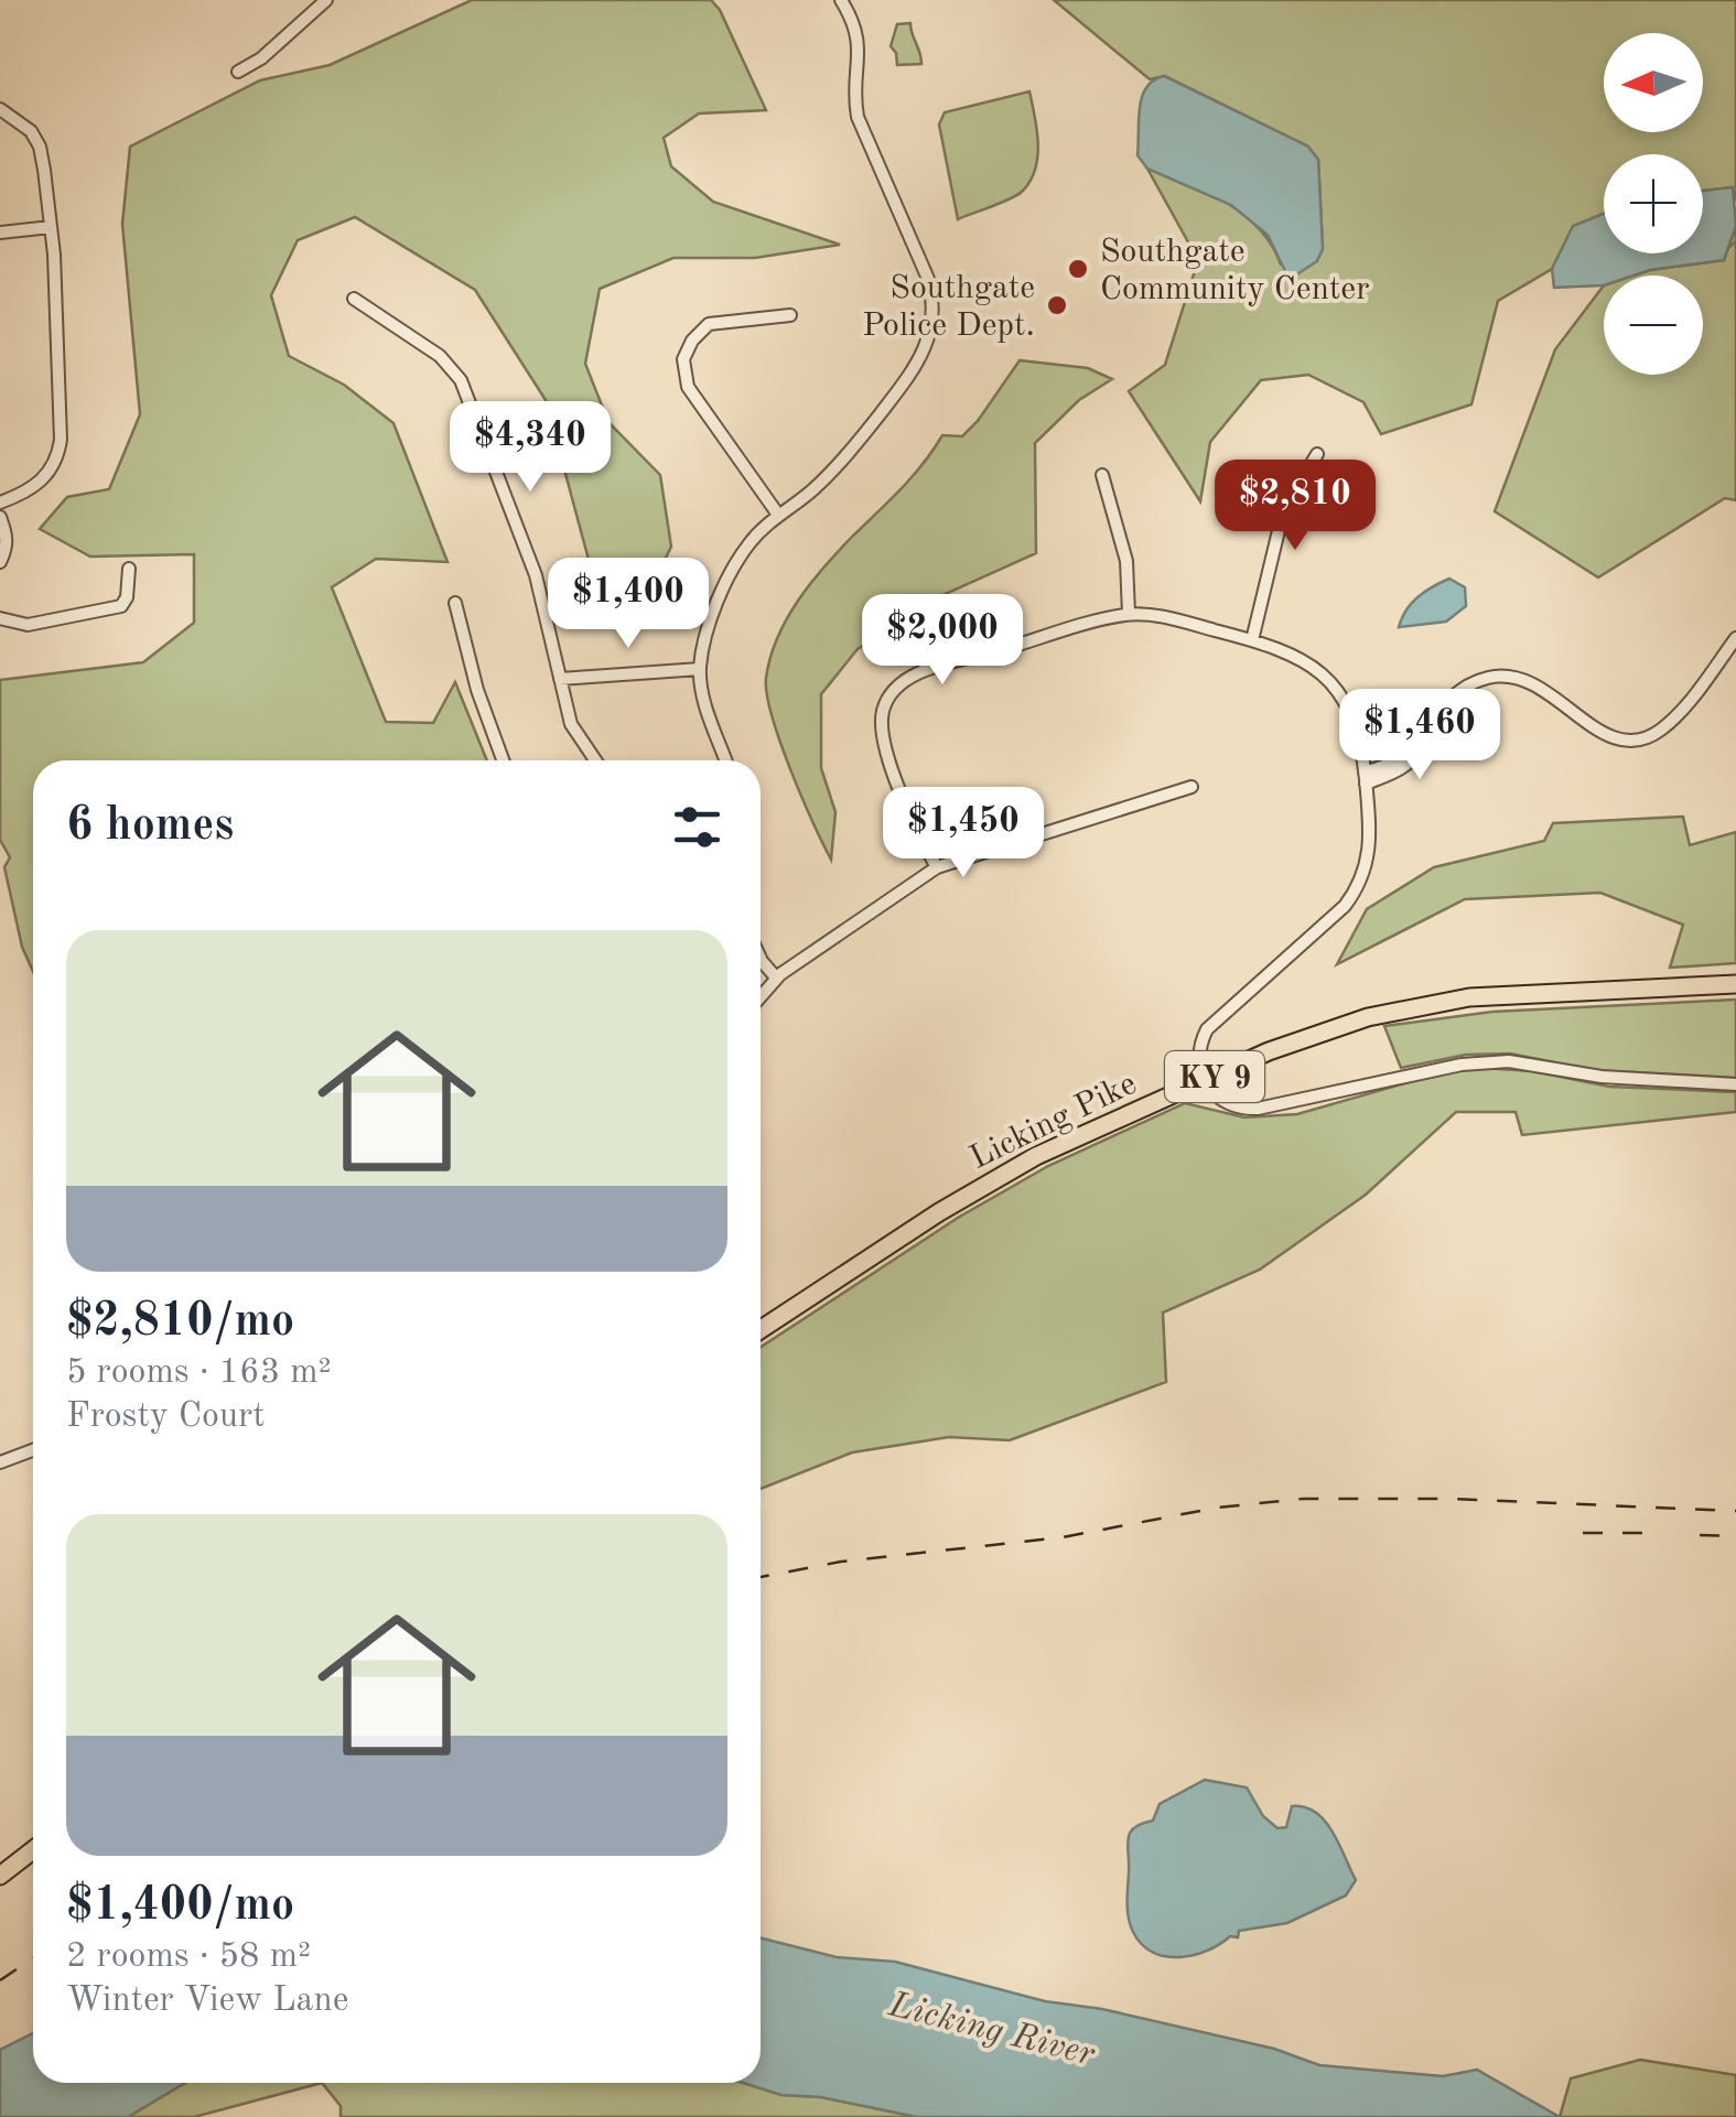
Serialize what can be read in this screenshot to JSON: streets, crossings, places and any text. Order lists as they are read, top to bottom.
{
  "streets": {
    "main road": ["KY 9", "Licking Pike"]
  },
  "water": ["Licking River"],
  "places": ["Southgate Community Center", "Southgate Police Dept."],
  "north": "left",
  "page": {
    "map_buttons": ["+", "−"],
    "price": [
      "$4,340",
      "$2,810",
      "$1,400",
      "$2,000",
      "$1,460",
      "$1,450"
    ],
    "heading": "6 homes",
    "list": [
      {
        "name": "$2,810/mo",
        "note": "5 rooms · 163 m² · Frosty Court"
      },
      {
        "name": "$1,400/mo",
        "note": "2 rooms · 58 m² · Winter View Lane"
      }
    ]
  }
}
